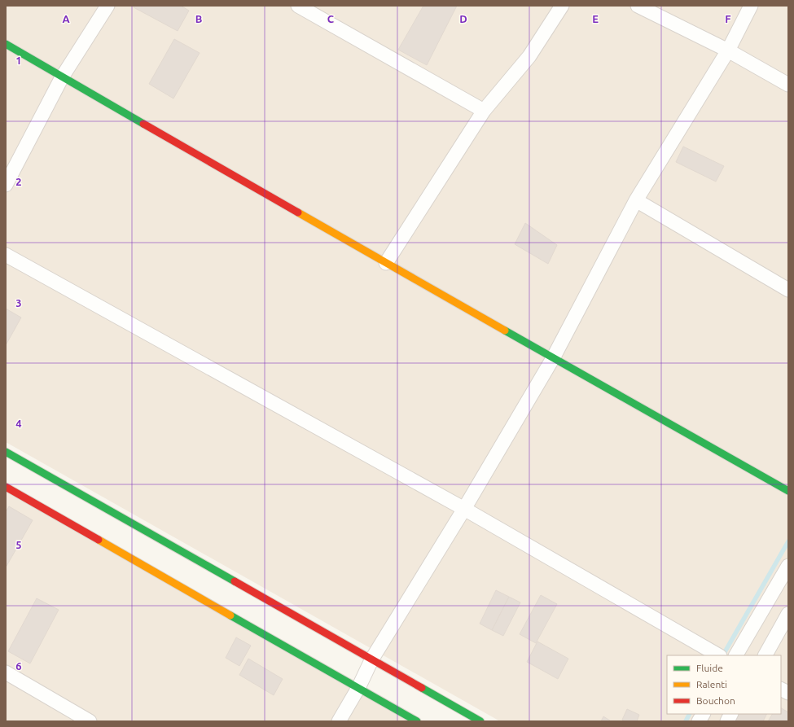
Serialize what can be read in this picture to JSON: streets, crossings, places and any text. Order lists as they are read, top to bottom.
{
  "legend": ["Fluide", "Ralenti", "Bouchon"],
  "grid": {
    "columns": [
      "A",
      "B",
      "C",
      "D",
      "E",
      "F"
    ],
    "rows": [
      "1",
      "2",
      "3",
      "4",
      "5",
      "6"
    ]
  }
}
